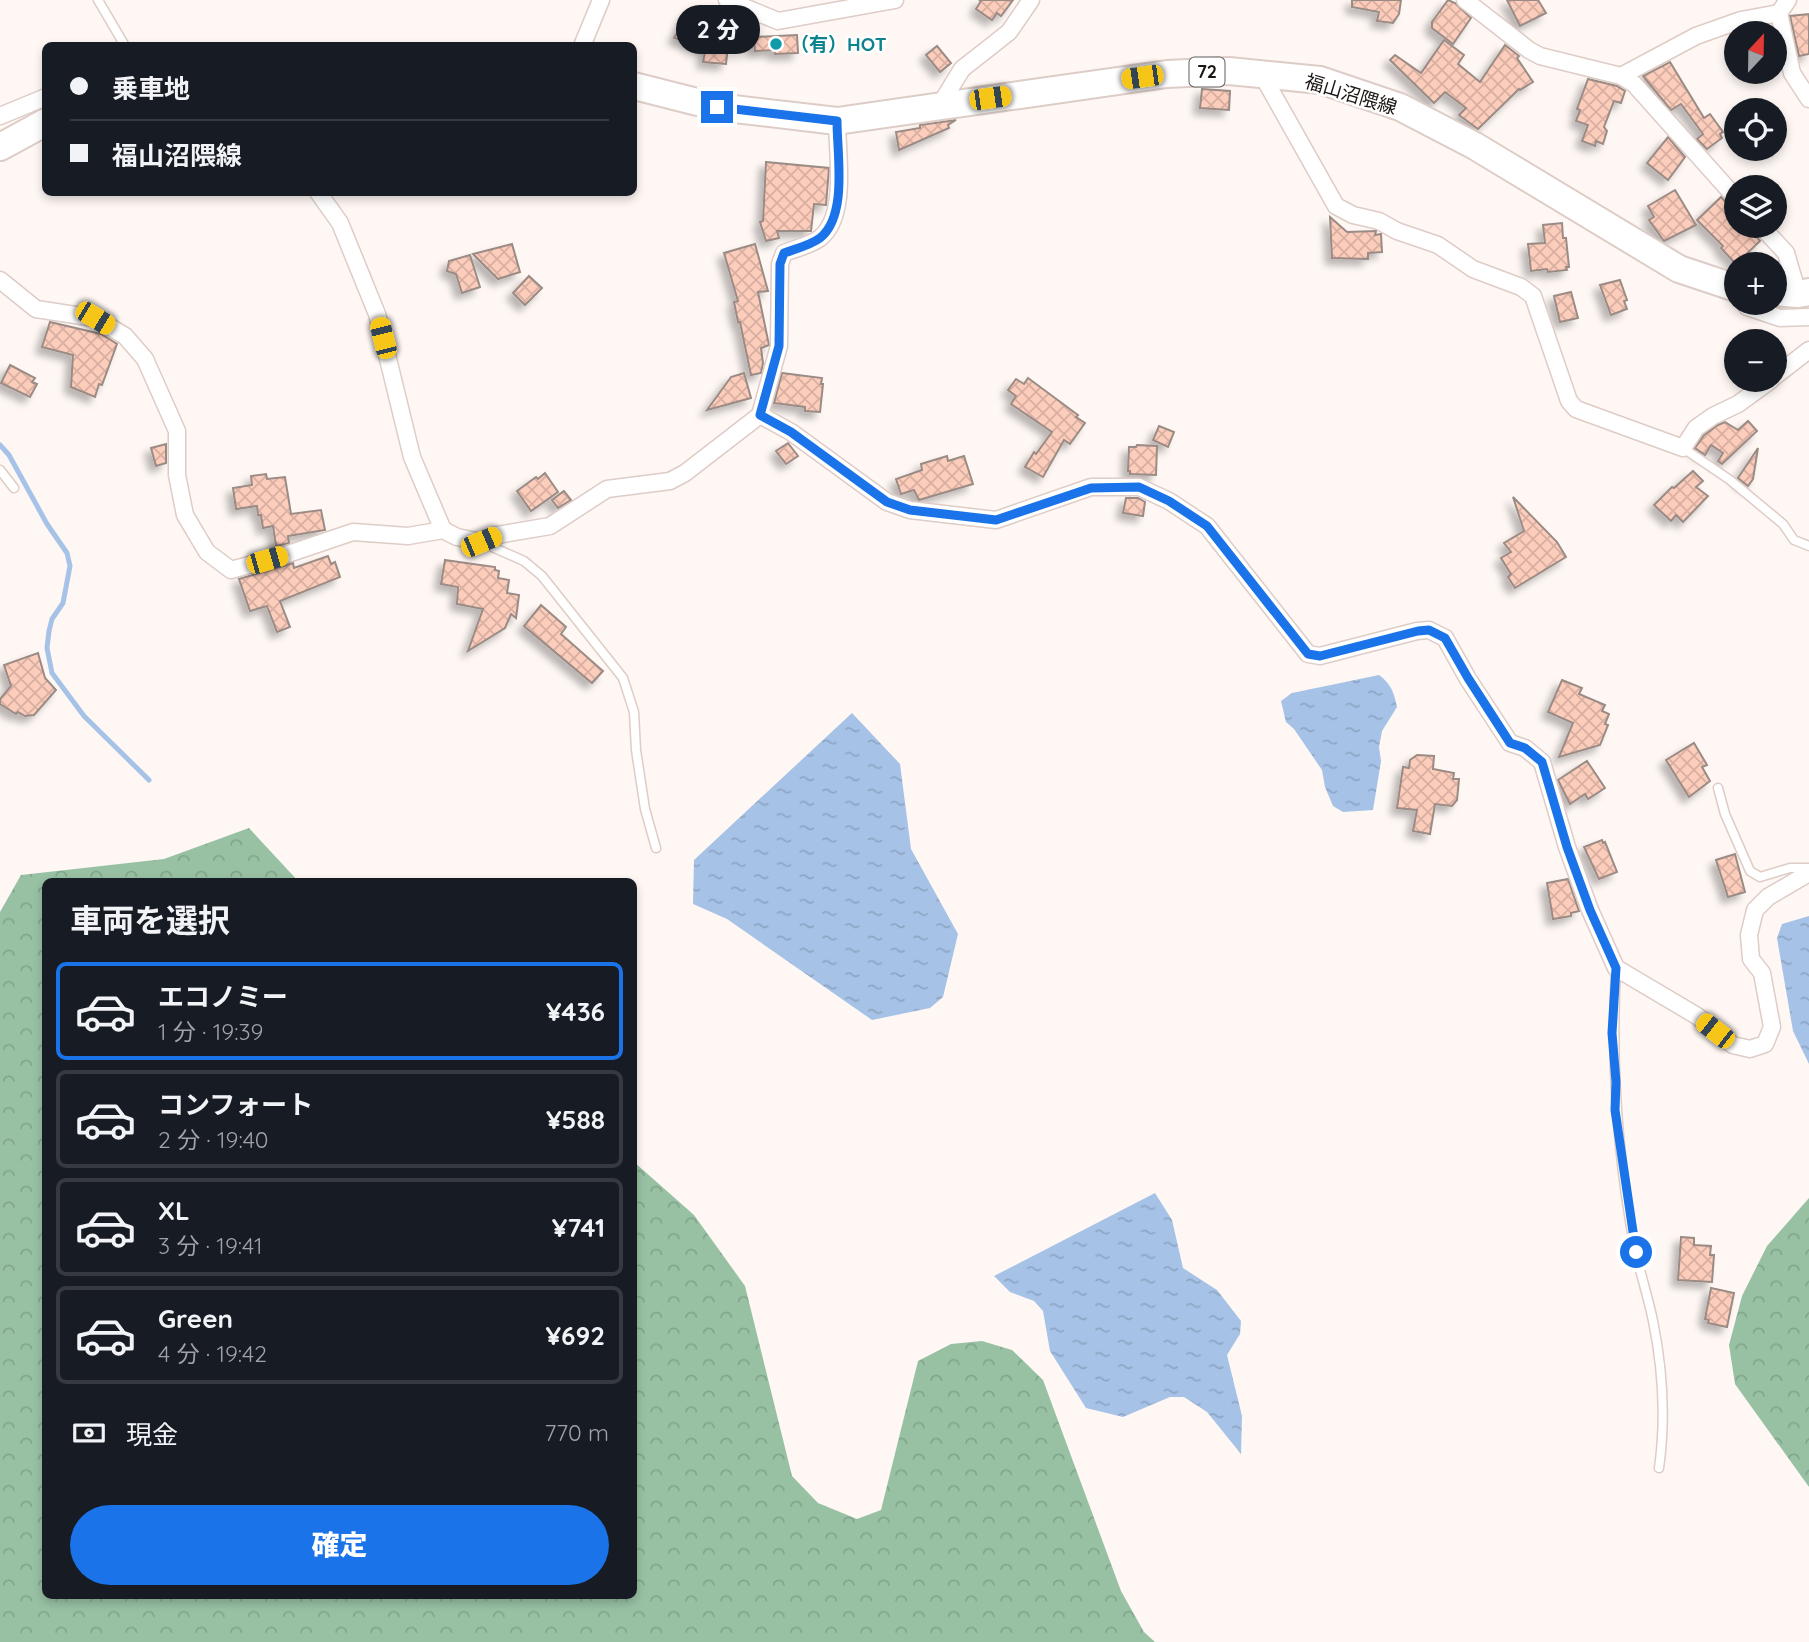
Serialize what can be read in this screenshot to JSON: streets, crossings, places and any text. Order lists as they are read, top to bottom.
{
  "streets": {
    "main road": ["72", "福山沼隈線"]
  },
  "places": ["（有）HOT"],
  "north": "top",
  "page": {
    "bubble": "2 分",
    "map_buttons": ["+", "−"],
    "banner": ["乗車地", "福山沼隈線"],
    "heading": "車両を選択",
    "list": [
      {
        "name": "エコノミー",
        "note": "1 分 · 19:39",
        "value": "¥436"
      },
      {
        "name": "コンフォート",
        "note": "2 分 · 19:40",
        "value": "¥588"
      },
      {
        "name": "XL",
        "note": "3 分 · 19:41",
        "value": "¥741"
      },
      {
        "name": "Green",
        "note": "4 分 · 19:42",
        "value": "¥692"
      }
    ],
    "pay": ["現金", "770 m"],
    "buttons": "確定"
  }
}
